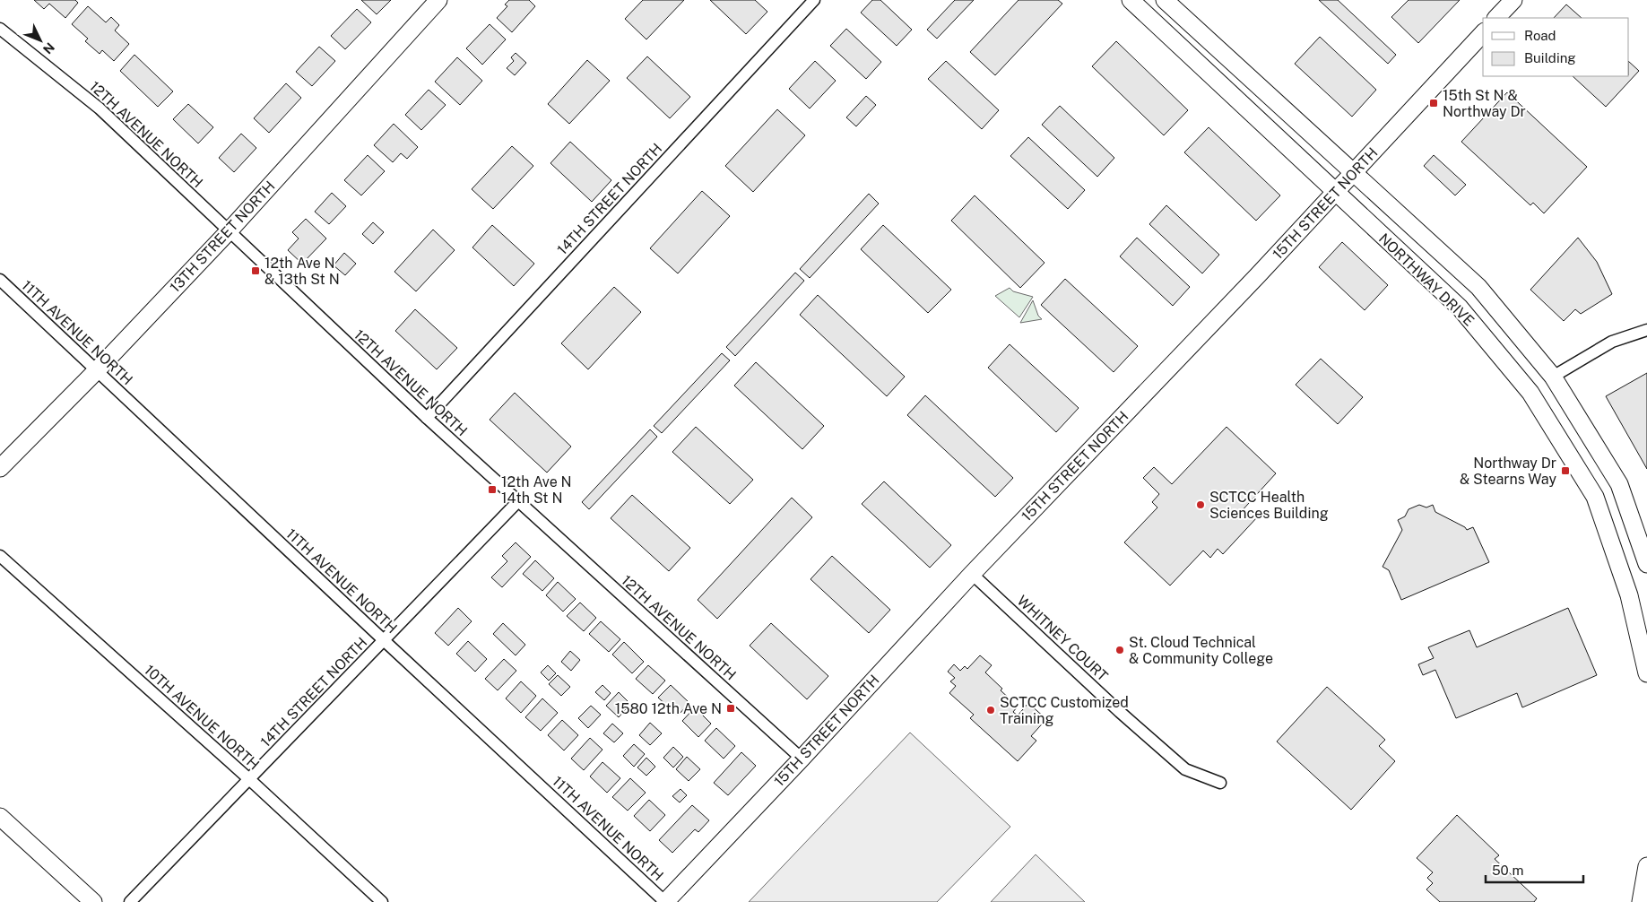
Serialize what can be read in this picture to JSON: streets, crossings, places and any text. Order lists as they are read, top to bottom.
{
  "streets": {
    "street": [
      "12TH AVENUE NORTH",
      "14TH STREET NORTH",
      "15TH STREET NORTH",
      "13TH STREET NORTH",
      "NORTHWAY DRIVE",
      "11TH AVENUE NORTH",
      "WHITNEY COURT",
      "10TH AVENUE NORTH"
    ]
  },
  "crossings": [
    ["12TH AVENUE NORTH", "14TH STREET NORTH"],
    ["12TH AVENUE NORTH", "15TH STREET NORTH"],
    ["12TH AVENUE NORTH", "13TH STREET NORTH"],
    ["14TH STREET NORTH", "11TH AVENUE NORTH"],
    ["14TH STREET NORTH", "10TH AVENUE NORTH"],
    ["15TH STREET NORTH", "NORTHWAY DRIVE"],
    ["15TH STREET NORTH", "11TH AVENUE NORTH"],
    ["15TH STREET NORTH", "WHITNEY COURT"],
    ["13TH STREET NORTH", "11TH AVENUE NORTH"]
  ],
  "places": {
    "transit": [
      "15th St N & Northway Dr",
      "12th Ave N & 13th St N",
      "Northway Dr & Stearns Way",
      "12th Ave N 14th St N",
      "1580 12th Ave N"
    ],
    "other": ["SCTCC Health Sciences Building", "St. Cloud Technical & Community College", "SCTCC Customized Training"]
  },
  "legend": ["Road", "Building"],
  "scale_bar": "50 m",
  "north": "bottom right"
}
